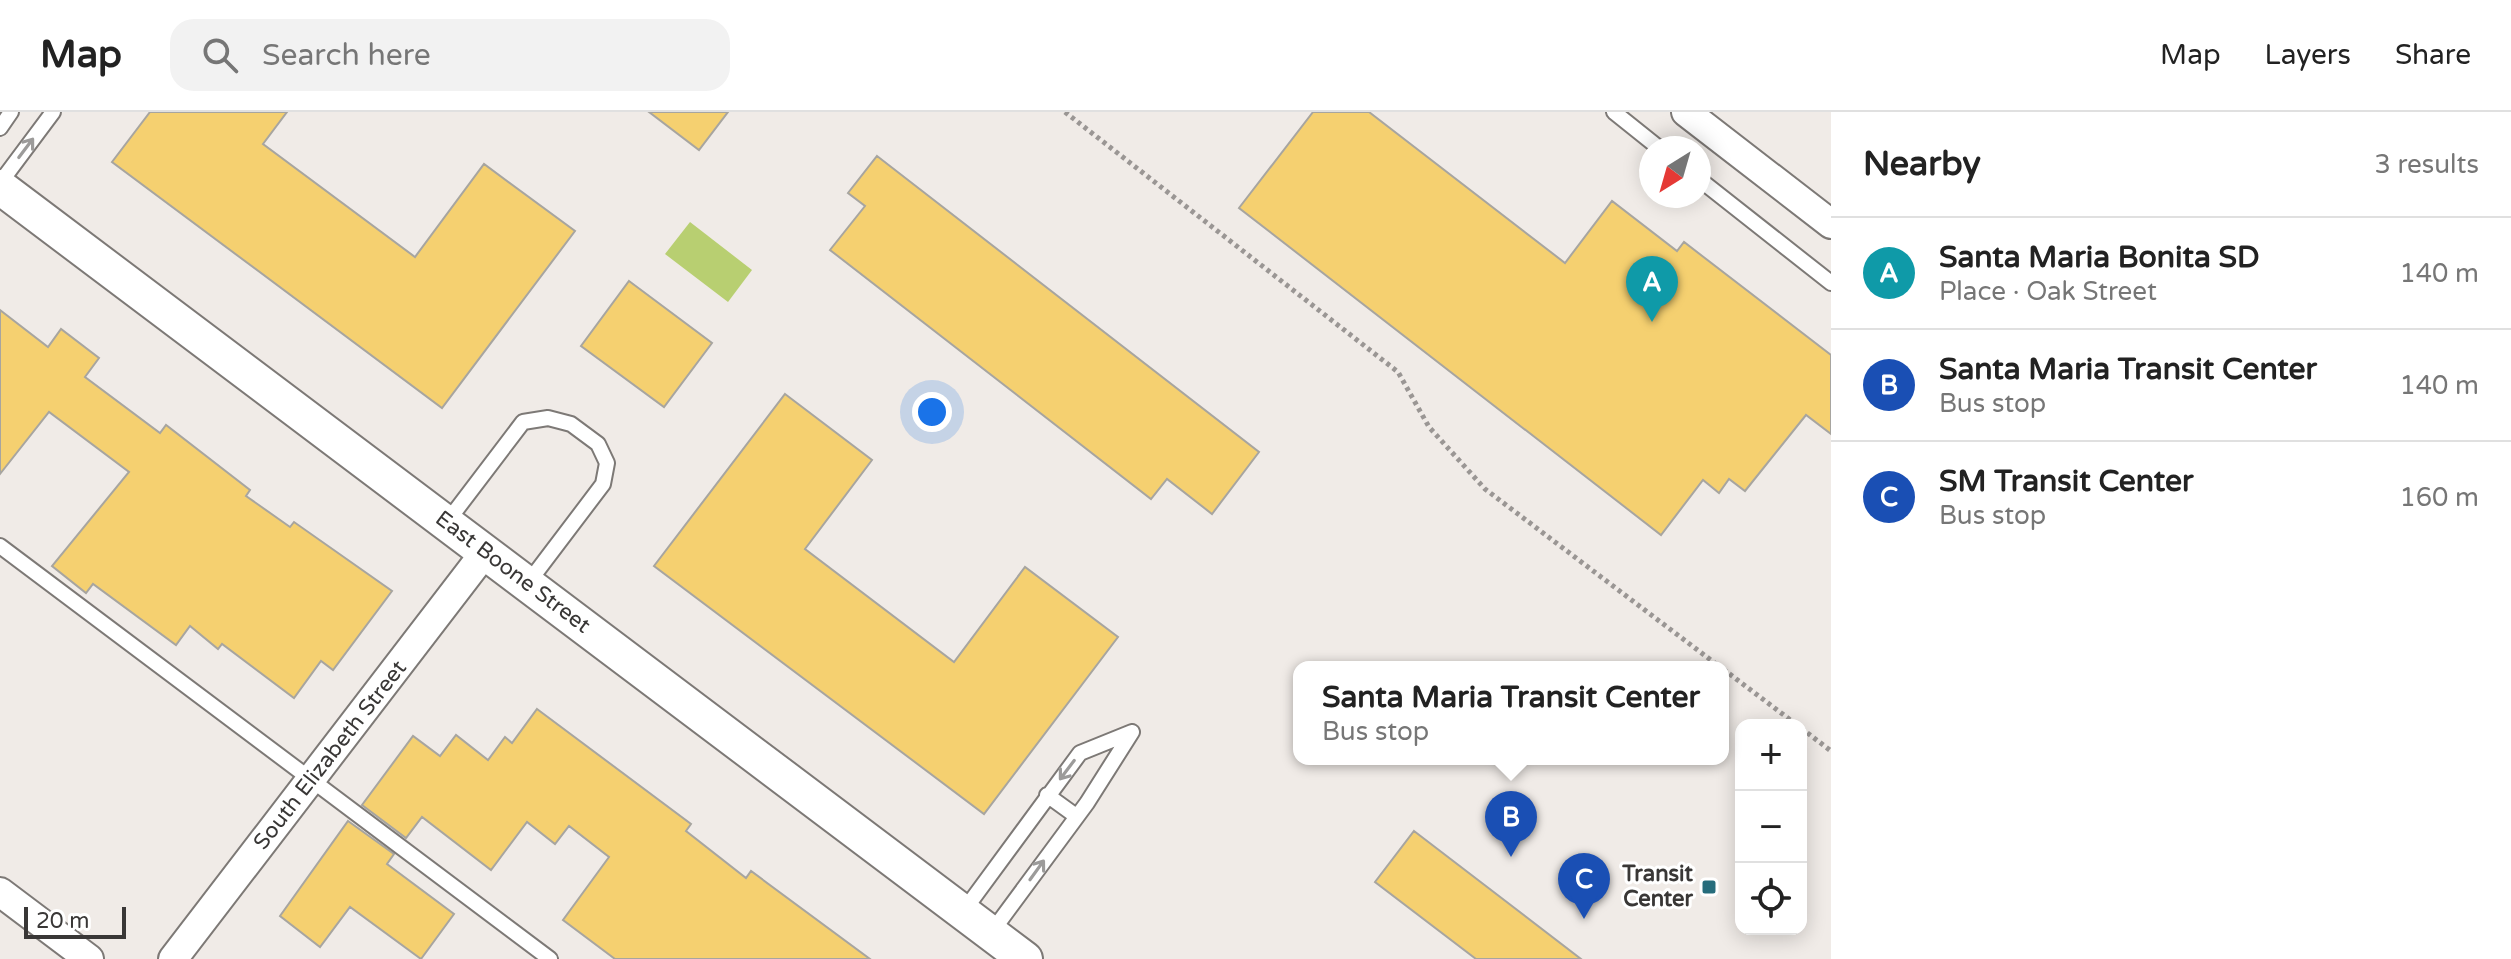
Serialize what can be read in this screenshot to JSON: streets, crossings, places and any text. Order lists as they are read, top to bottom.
{
  "streets": {
    "street": ["East Boone Street", "South Elizabeth Street"]
  },
  "crossings": [
    ["East Boone Street", "South Elizabeth Street"]
  ],
  "places": {
    "transit": ["Transit Center"]
  },
  "scale_bar": "20 m",
  "north": "bottom left",
  "page": {
    "header": "Map",
    "search": "Search here",
    "nav": ["Map", "Layers", "Share"],
    "heading": ["Nearby", "3 results"],
    "list": [
      {
        "mark": "A",
        "name": "Santa Maria Bonita SD",
        "note": "Place · Oak Street",
        "value": "140 m"
      },
      {
        "mark": "B",
        "name": "Santa Maria Transit Center",
        "note": "Bus stop",
        "value": "140 m"
      },
      {
        "mark": "C",
        "name": "SM Transit Center",
        "note": "Bus stop",
        "value": "160 m"
      }
    ],
    "pins": ["A", "B", "C"],
    "popup": ["Santa Maria Transit Center", "Bus stop"],
    "map_buttons": ["+", "−"],
    "scale": "20 m"
  }
}
